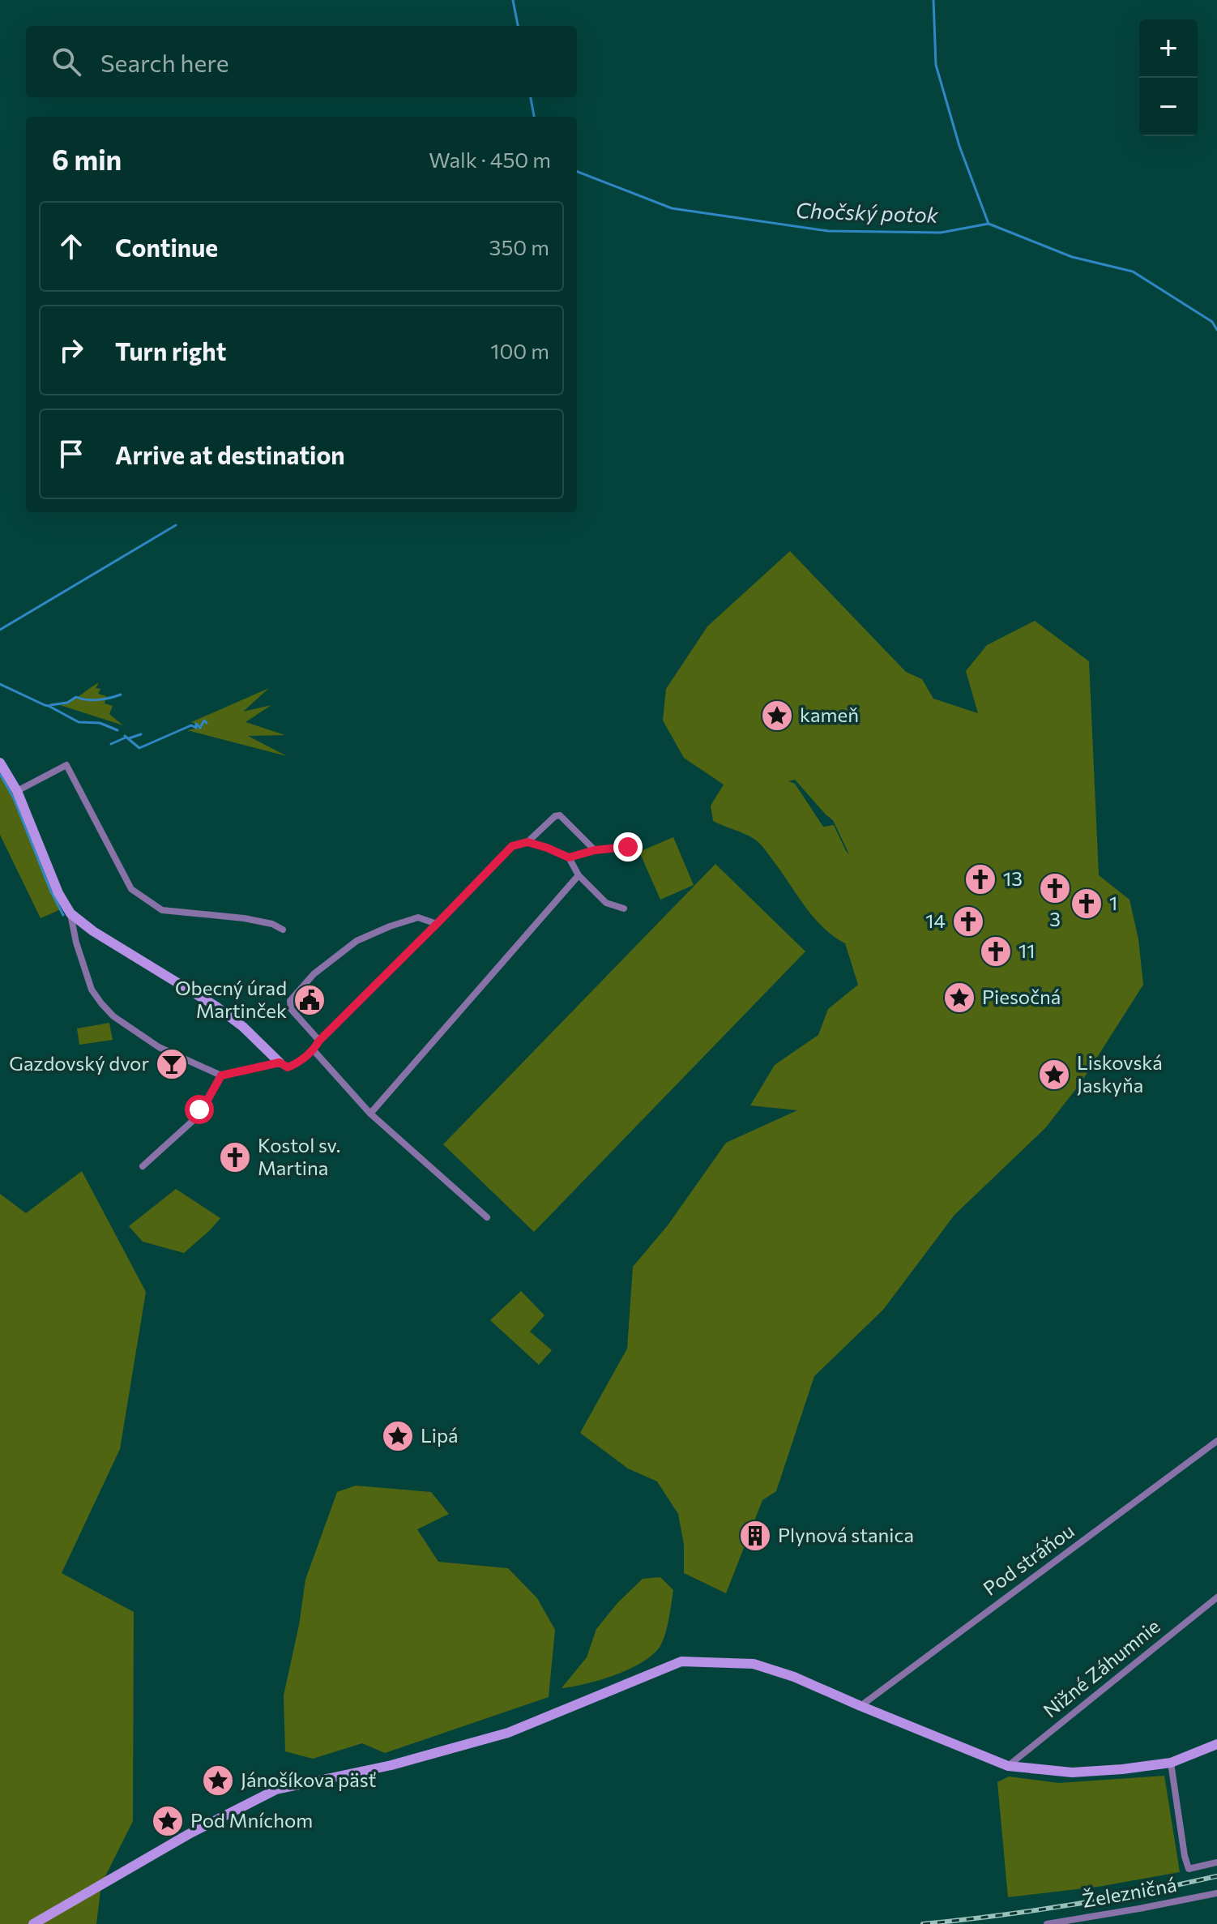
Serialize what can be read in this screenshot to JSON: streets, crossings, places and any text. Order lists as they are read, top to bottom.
{
  "streets": {
    "street": ["Pod stráňou", "Nižné Záhumnie", "Železničná"]
  },
  "water": ["Chočský potok"],
  "places": {
    "place": [
      "kameň",
      "Piesočná",
      "Liskovská Jaskyňa",
      "Lipá",
      "Jánošíkova päsť",
      "Pod Mníchom"
    ],
    "church": [
      "13",
      "3",
      "1",
      "14",
      "11",
      "Kostol sv. Martina"
    ],
    "public building": ["Obecný úrad Martinček"],
    "bar": ["Gazdovský dvor"],
    "building": ["Plynová stanica"]
  },
  "page": {
    "map_buttons": ["+", "−"],
    "search": "Search here",
    "heading": ["6 min", "Walk · 450 m"],
    "list": [
      ["Continue", "350 m"],
      ["Turn right", "100 m"],
      "Arrive at destination"
    ]
  }
}
